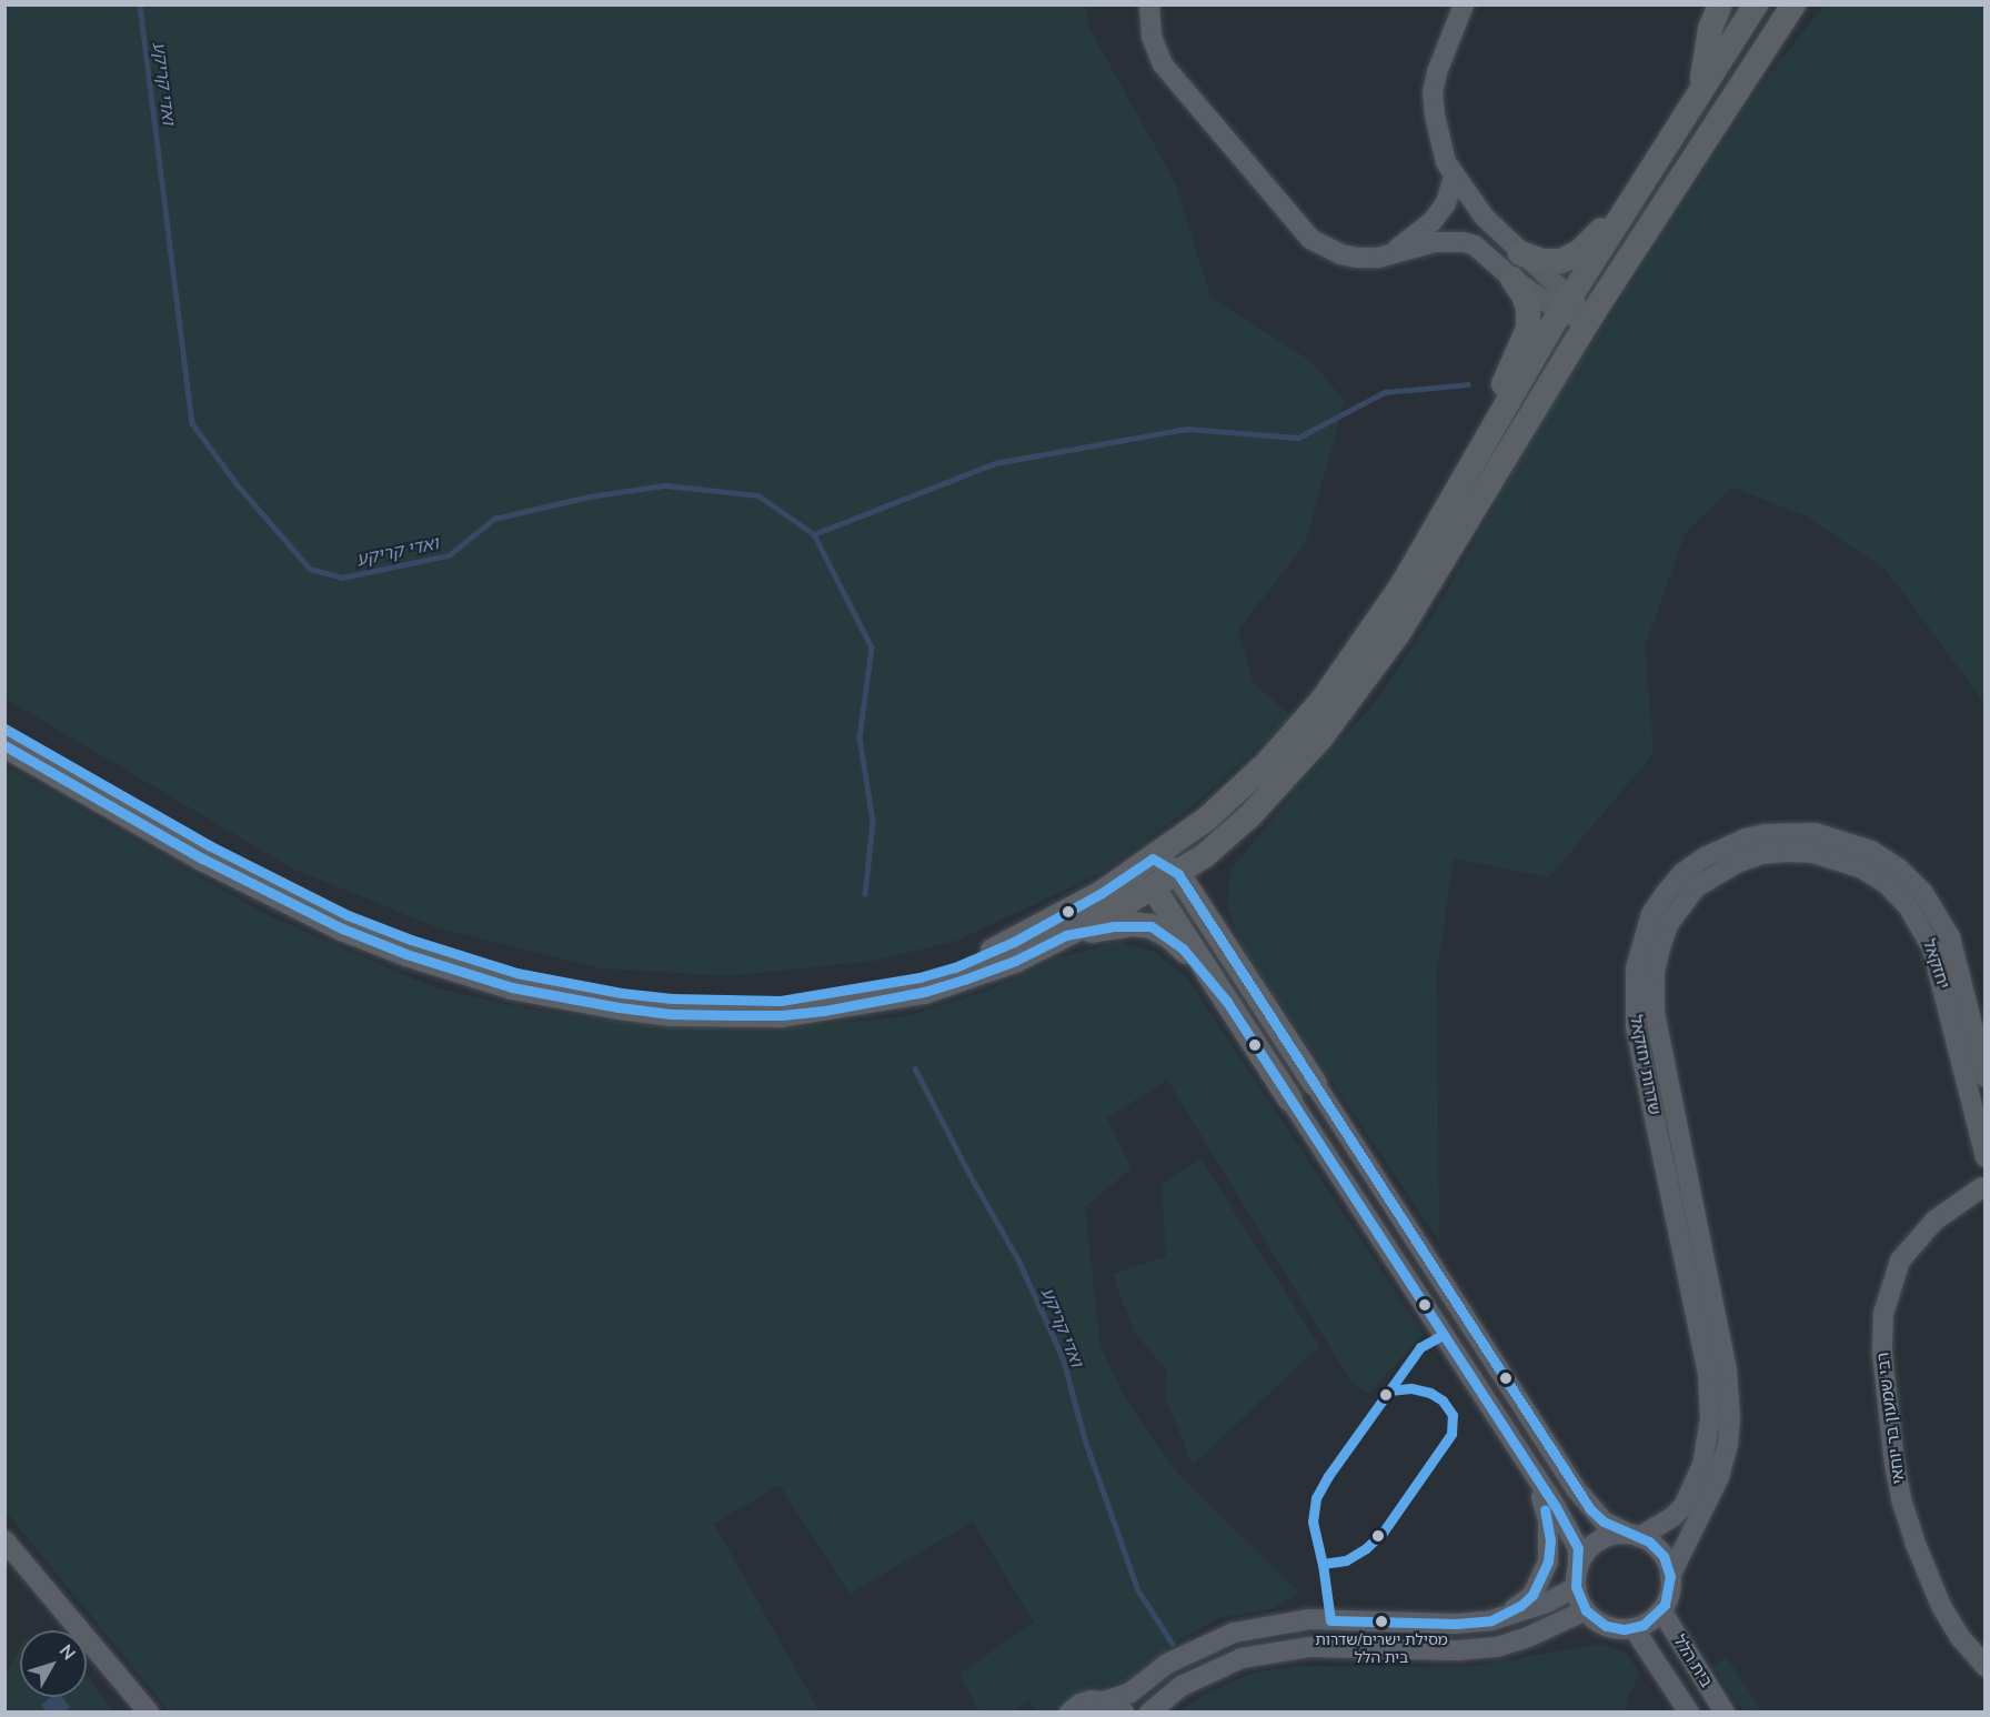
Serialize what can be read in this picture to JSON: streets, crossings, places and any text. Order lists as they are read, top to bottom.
{
  "streets": {
    "street": [
      "יחזקאל",
      "שדרות יחזקאל",
      "רבי שמעון בר יוחאי",
      "בית הלל"
    ]
  },
  "crossings": [
    ["יחזקאל", "שדרות יחזקאל"],
    ["שדרות יחזקאל", "בית הלל"]
  ],
  "water": ["ואדי קריקע"],
  "places": ["מסילת ישרים/שדרות בית הלל"],
  "north": "top right"
}
